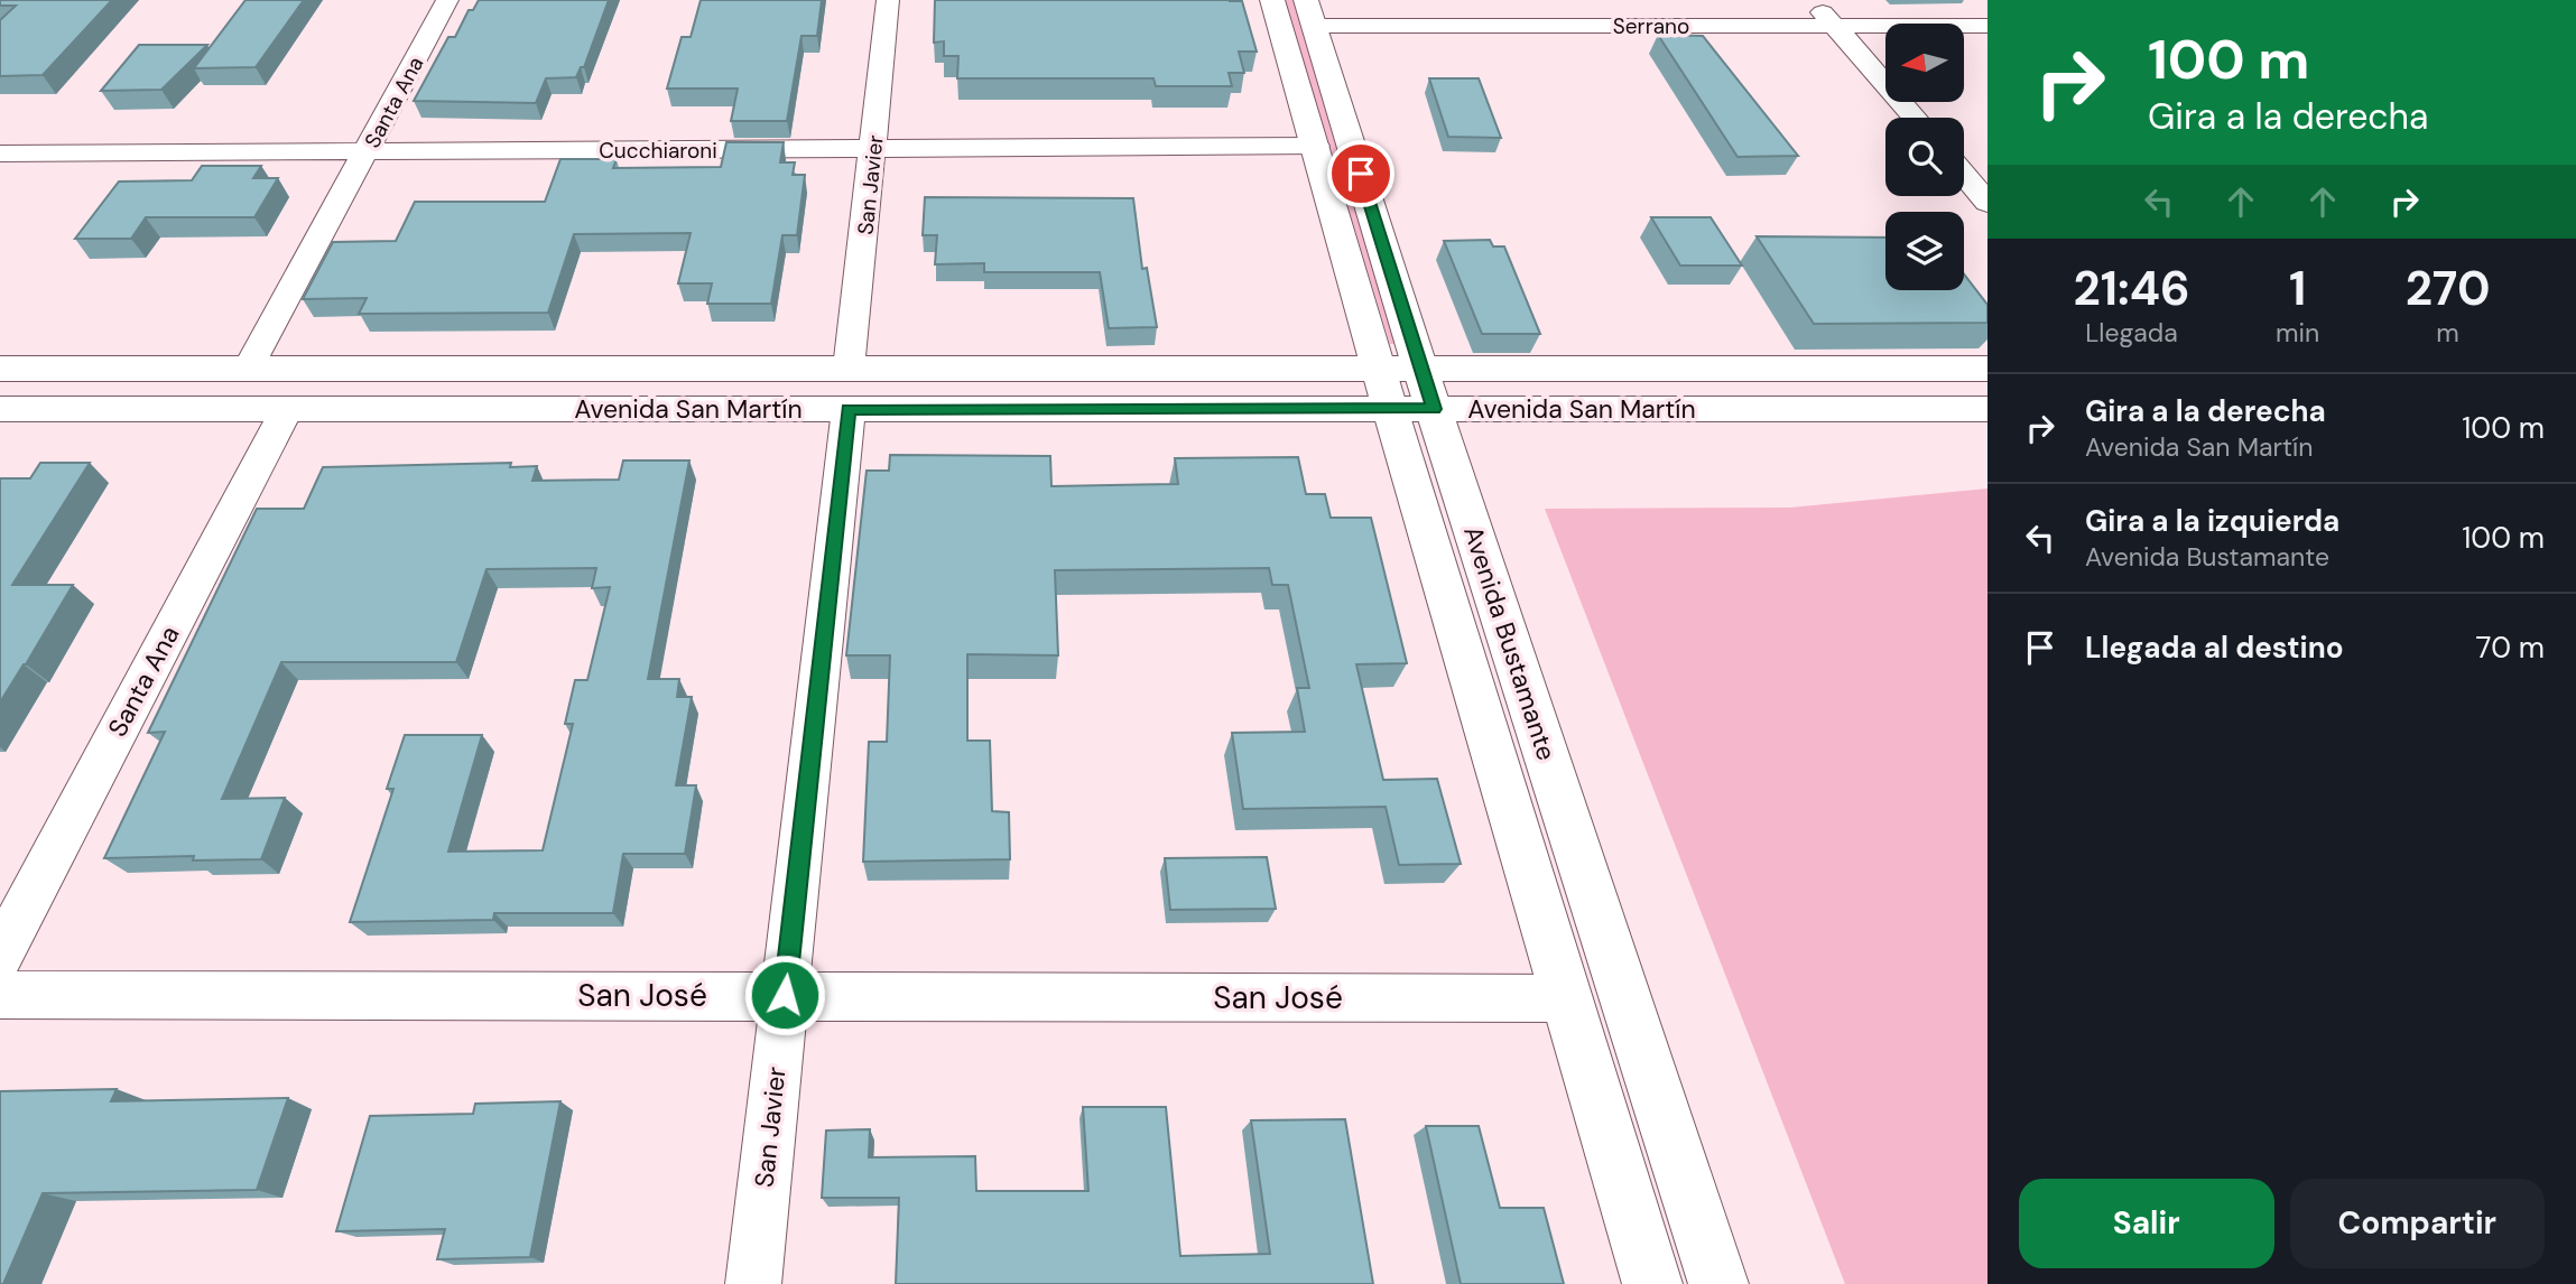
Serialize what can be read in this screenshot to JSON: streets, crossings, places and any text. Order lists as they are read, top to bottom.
{
  "streets": {
    "main road": ["Avenida San Martín", "Avenida Bustamante"],
    "street": [
      "Serrano",
      "Santa Ana",
      "Cucchiaroni",
      "San Javier",
      "San José"
    ]
  },
  "crossings": [
    ["Serrano", "Avenida Bustamante"],
    ["Santa Ana", "Cucchiaroni"],
    ["Santa Ana", "Avenida San Martín"],
    ["Cucchiaroni", "San Javier"],
    ["Cucchiaroni", "Avenida Bustamante"],
    ["San Javier", "Avenida San Martín"],
    ["San Javier", "San José"],
    ["Avenida San Martín", "Avenida Bustamante"],
    ["Avenida Bustamante", "San José"]
  ],
  "north": "left",
  "page": {
    "turn": ["100 m", "Gira a la derecha"],
    "eta": [
      "21:46",
      "Llegada",
      "1",
      "min",
      "270",
      "m"
    ],
    "list": [
      {
        "name": "Gira a la derecha",
        "note": "Avenida San Martín",
        "value": "100 m"
      },
      {
        "name": "Gira a la izquierda",
        "note": "Avenida Bustamante",
        "value": "100 m"
      },
      {
        "name": "Llegada al destino",
        "value": "70 m"
      }
    ],
    "buttons": ["Salir", "Compartir"]
  }
}
